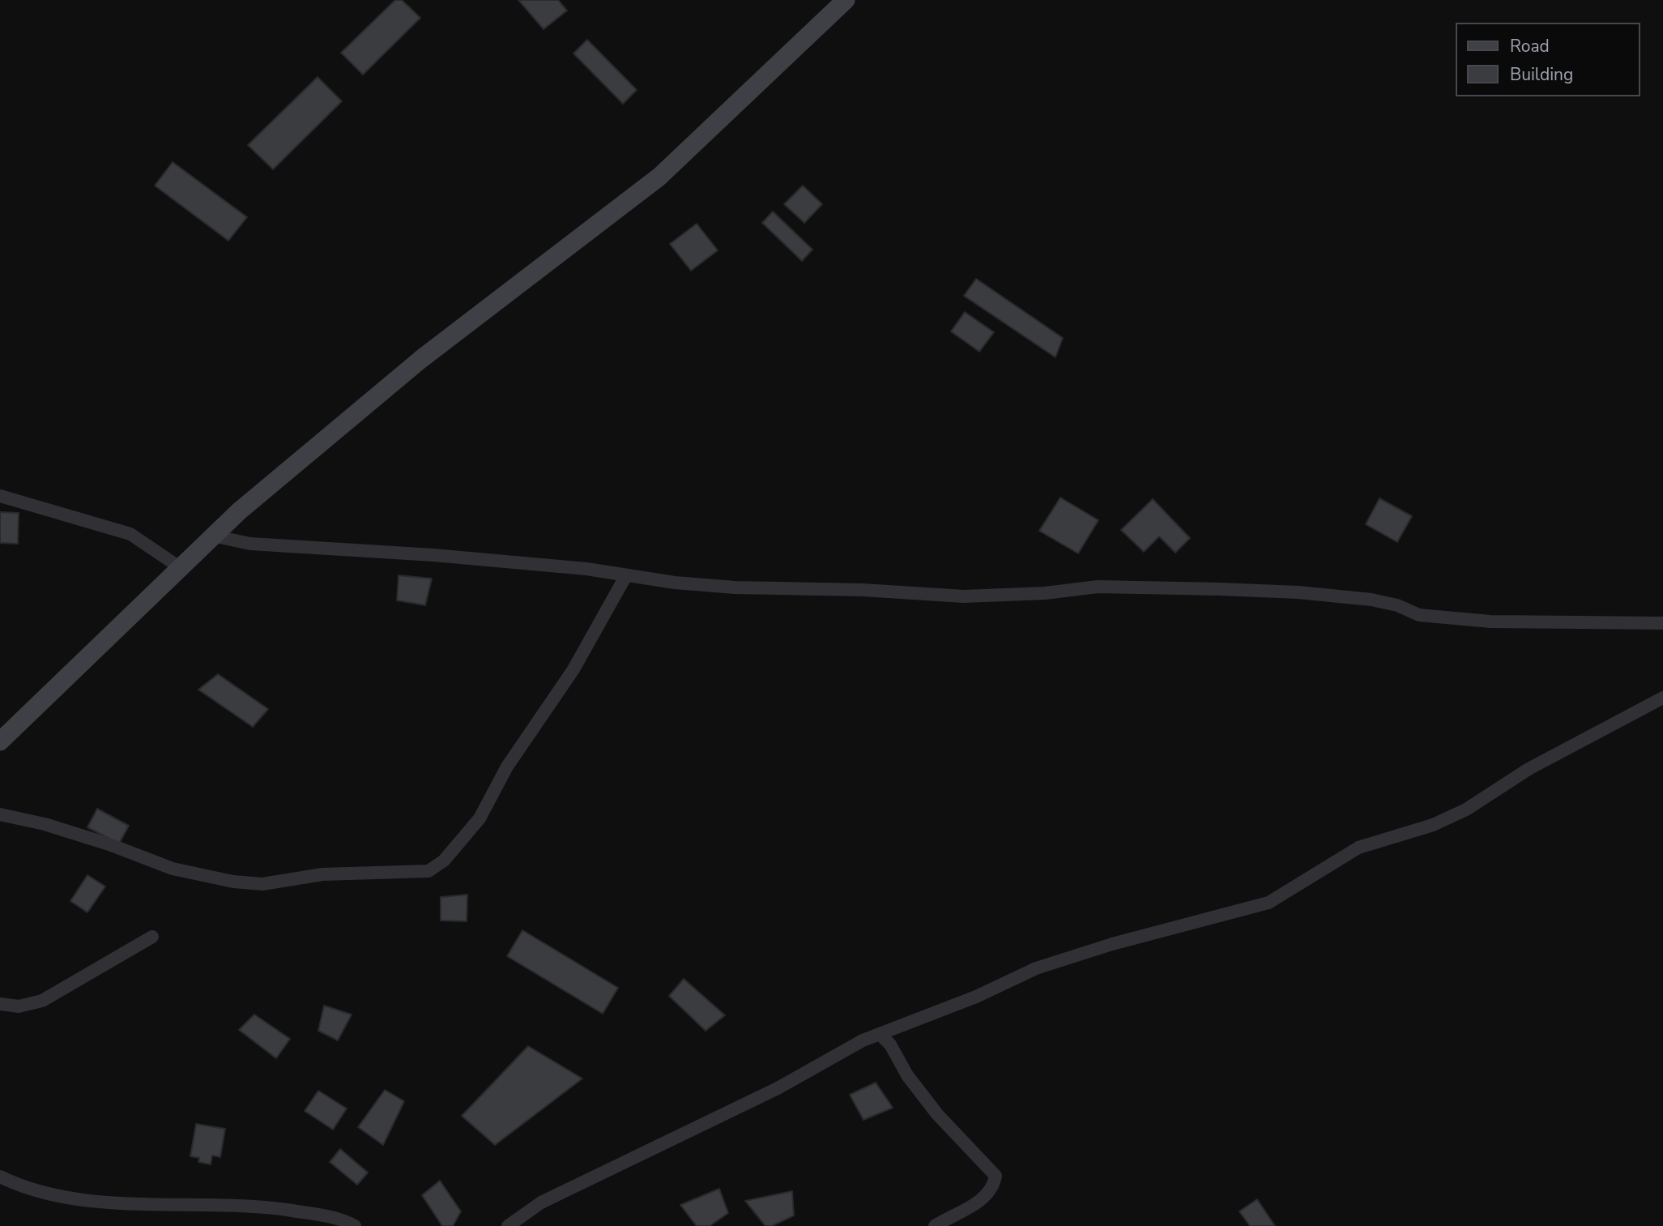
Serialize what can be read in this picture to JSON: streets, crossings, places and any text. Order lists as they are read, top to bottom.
{
  "legend": ["Road", "Building"]
}
